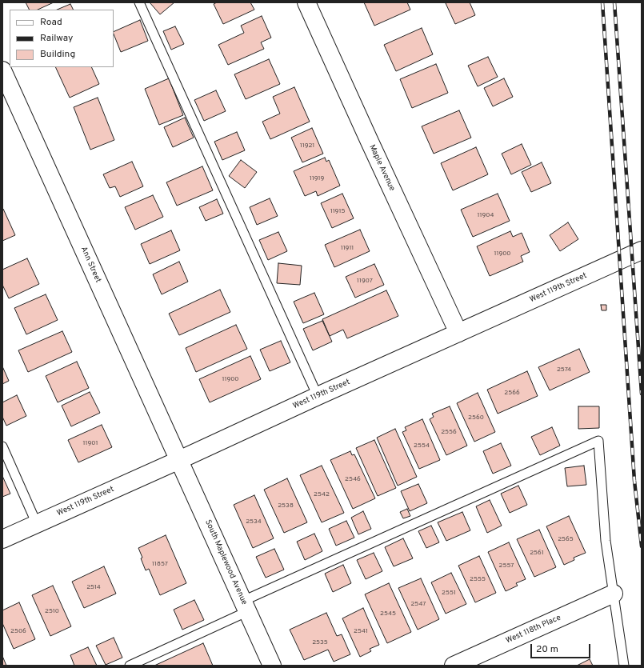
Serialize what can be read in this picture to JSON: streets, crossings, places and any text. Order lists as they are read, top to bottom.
{
  "streets": {
    "street": [
      "Maple Avenue",
      "Ann Street",
      "West 119th Street",
      "South Maplewood Avenue",
      "West 118th Place"
    ]
  },
  "crossings": [
    ["Maple Avenue", "West 119th Street"],
    ["Ann Street", "West 119th Street"],
    ["Ann Street", "South Maplewood Avenue"],
    ["West 119th Street", "South Maplewood Avenue"]
  ],
  "house_numbers": [
    "11921",
    "11919",
    "11915",
    "11904",
    "11911",
    "11900",
    "11907",
    "2574",
    "11900",
    "2566",
    "2560",
    "2556",
    "11901",
    "2554",
    "2546",
    "2542",
    "2538",
    "2534",
    "2565",
    "2561",
    "11857",
    "2557",
    "2555",
    "2514",
    "2551",
    "2547",
    "2510",
    "2545",
    "2506",
    "2541",
    "2535"
  ],
  "legend": ["Road", "Railway", "Building"],
  "scale_bar": "20 m"
}
